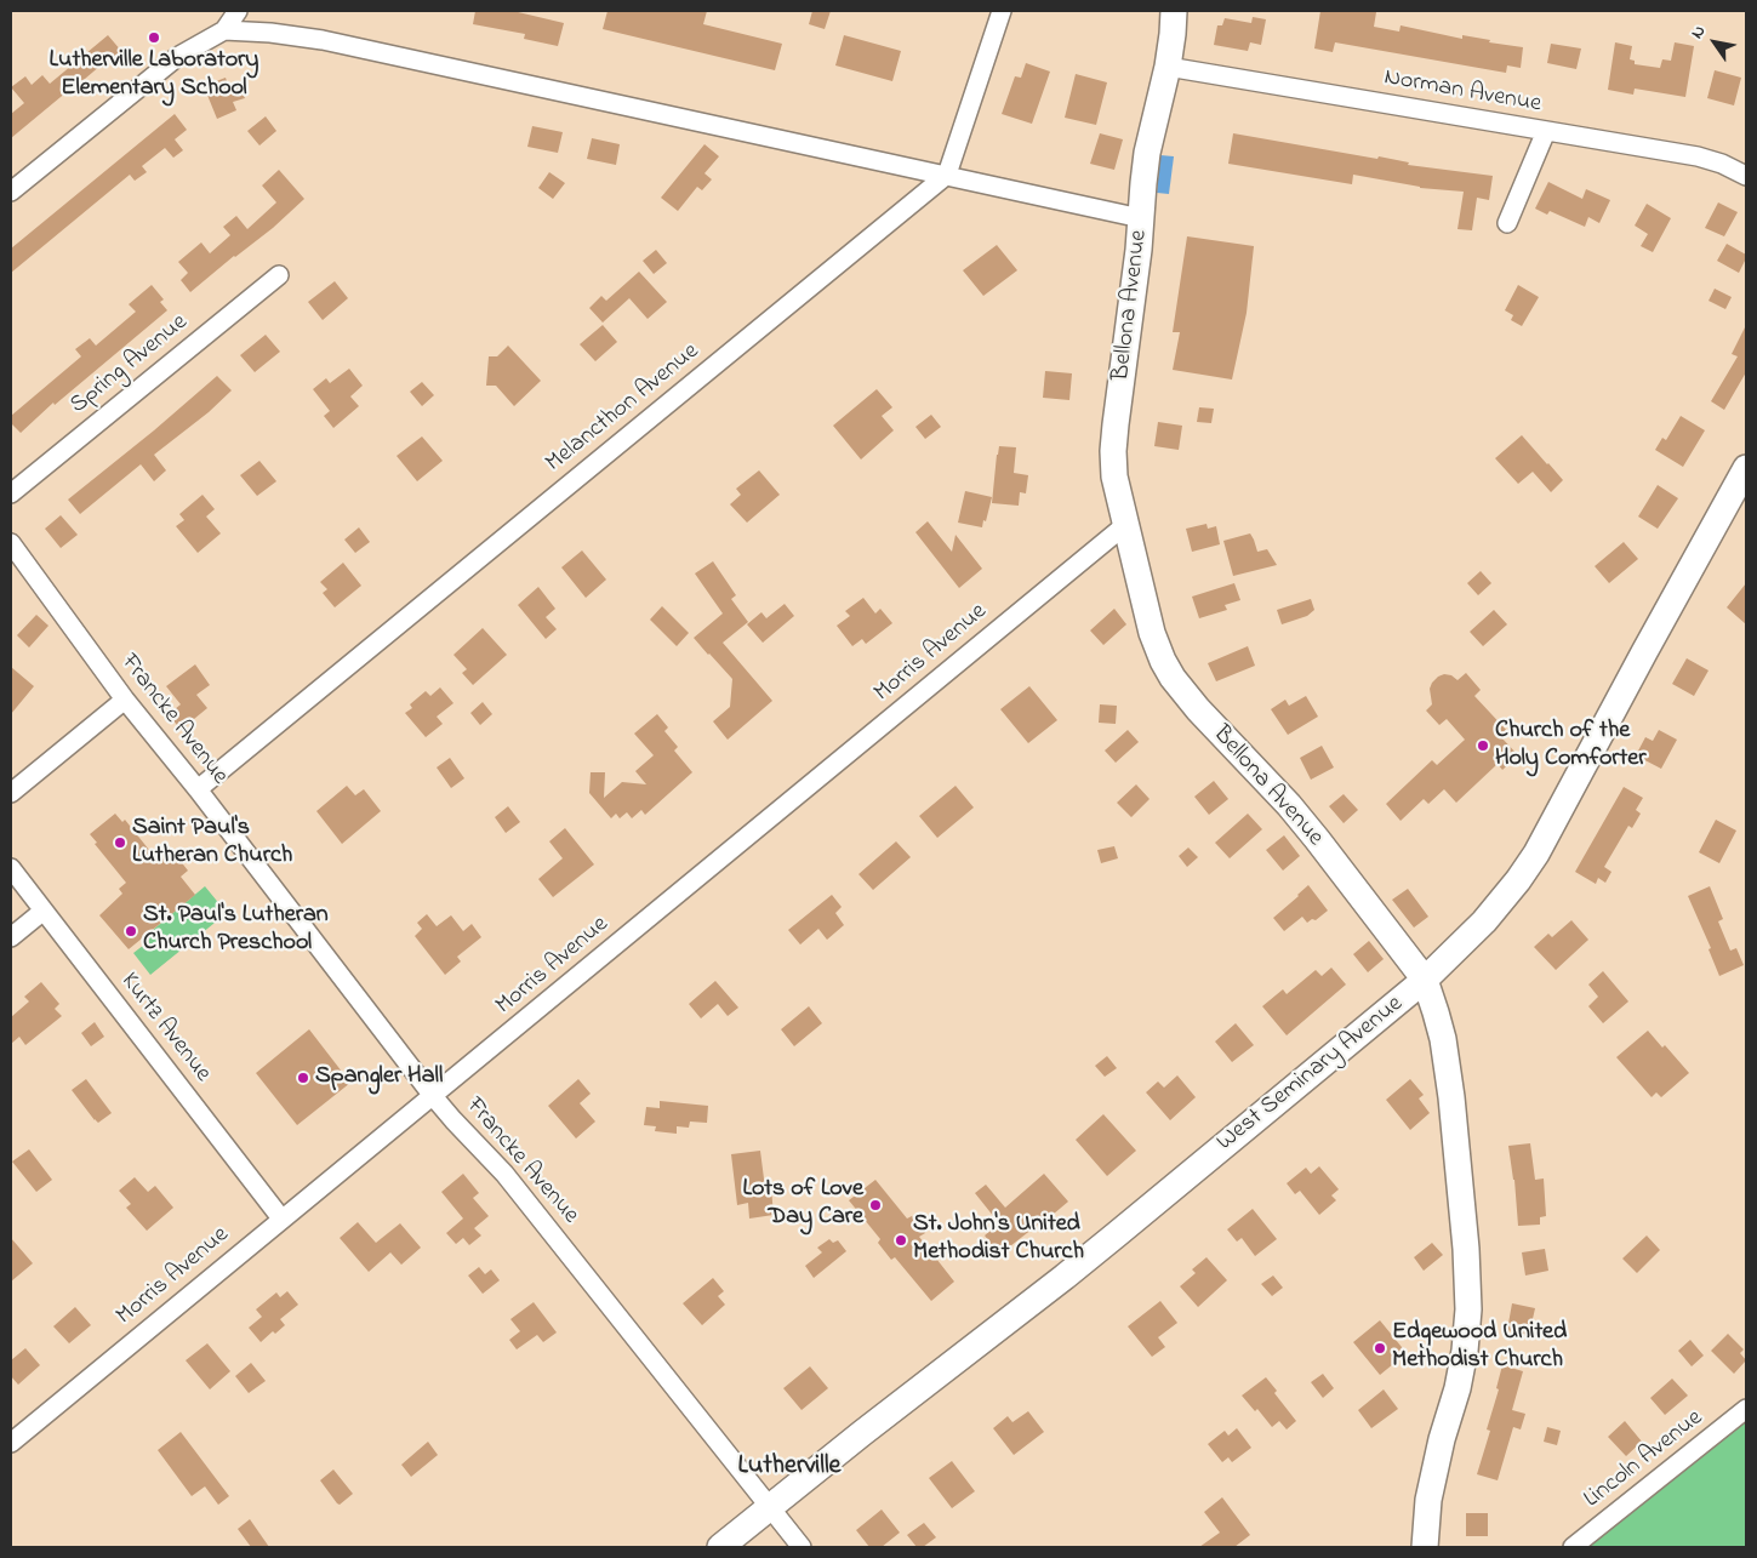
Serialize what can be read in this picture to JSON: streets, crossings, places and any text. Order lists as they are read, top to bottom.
{
  "streets": {
    "street": [
      "Norman Avenue",
      "Bellona Avenue",
      "Spring Avenue",
      "Melancthon Avenue",
      "Morris Avenue",
      "Francke Avenue",
      "Kurtz Avenue",
      "West Seminary Avenue",
      "Lincoln Avenue"
    ]
  },
  "crossings": [
    ["Norman Avenue", "Bellona Avenue"],
    ["Bellona Avenue", "Morris Avenue"],
    ["Bellona Avenue", "West Seminary Avenue"],
    ["Melancthon Avenue", "Francke Avenue"],
    ["Morris Avenue", "Francke Avenue"],
    ["Morris Avenue", "Kurtz Avenue"],
    ["Francke Avenue", "West Seminary Avenue"]
  ],
  "districts": ["Lutherville"],
  "places": [
    "Lutherville Laboratory Elementary School",
    "Church of the Holy Comforter",
    "Saint Paul's Lutheran Church",
    "St. Paul's Lutheran Church Preschool",
    "Spangler Hall",
    "Lots of Love Day Care",
    "St. John's United Methodist Church",
    "Edgewood United Methodist Church"
  ],
  "north": "top left"
}
